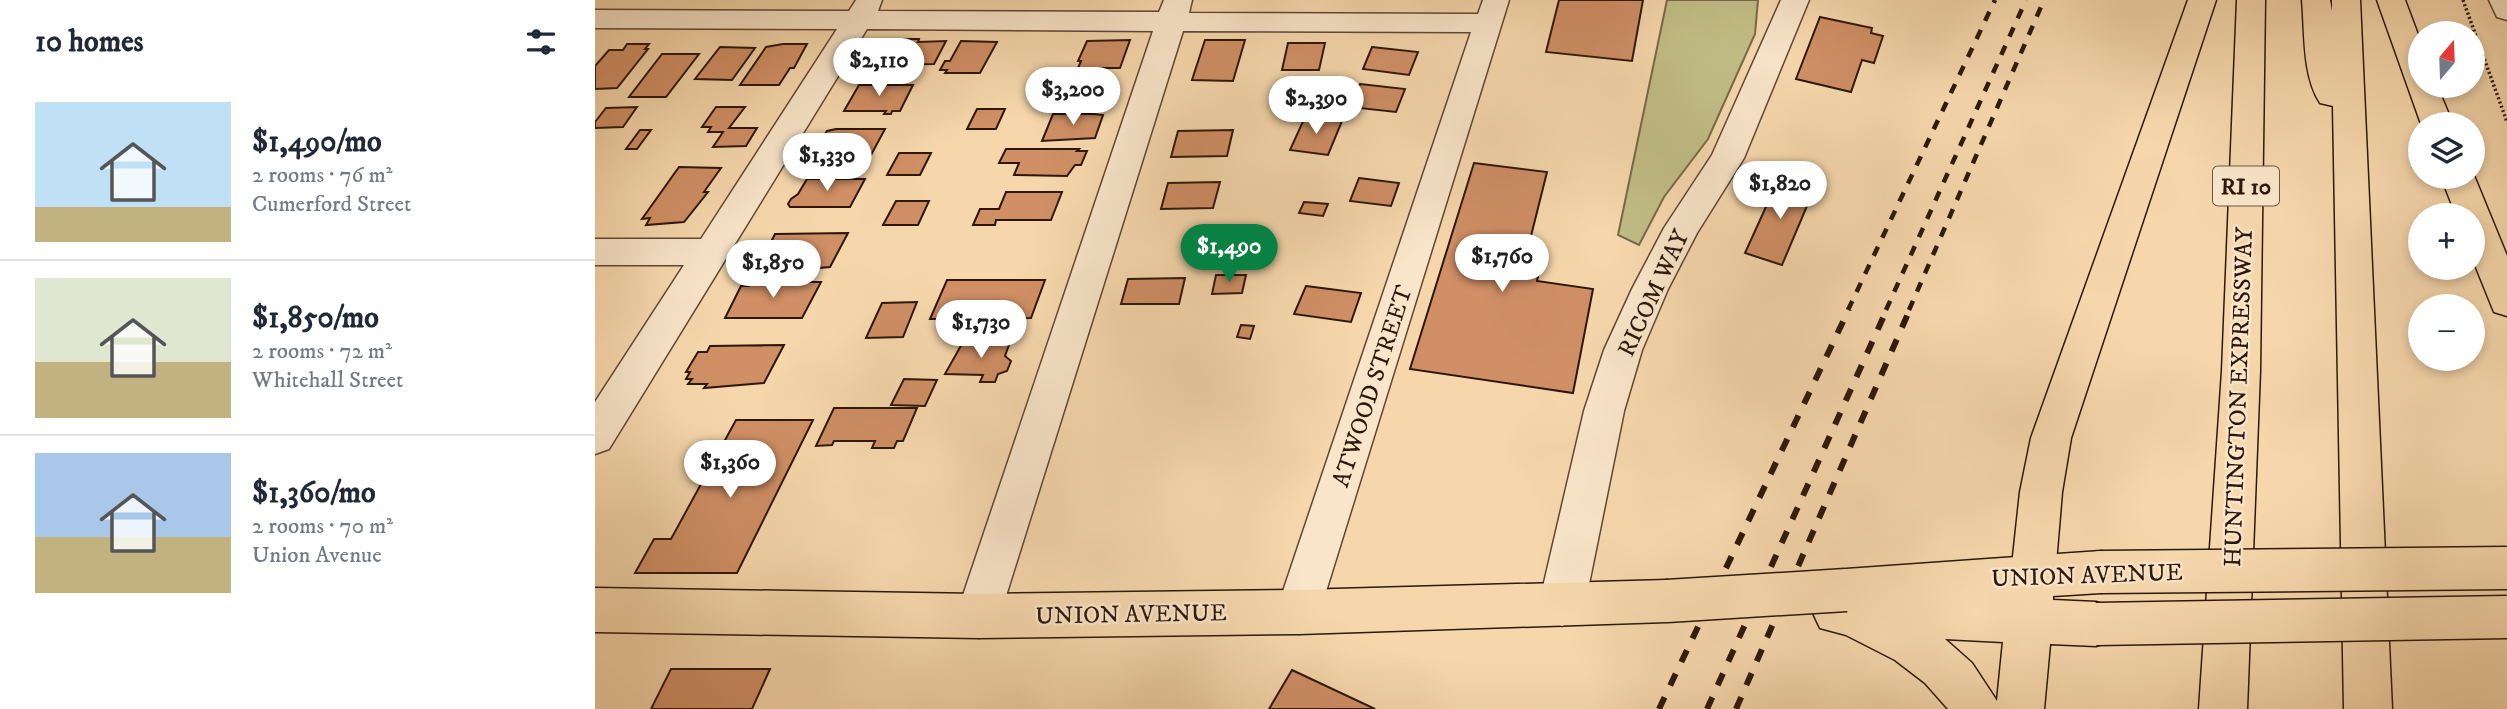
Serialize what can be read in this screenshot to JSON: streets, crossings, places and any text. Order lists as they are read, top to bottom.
{
  "streets": {
    "main road": ["RI 10", "HUNTINGTON EXPRESSWAY", "UNION AVENUE"],
    "street": ["RICOM WAY", "ATWOOD STREET"]
  },
  "crossings": [
    ["RICOM WAY", "UNION AVENUE"],
    ["ATWOOD STREET", "UNION AVENUE"]
  ],
  "north": "top",
  "page": {
    "heading": "10 homes",
    "map_buttons": ["+", "−"],
    "price": [
      "$2,110",
      "$3,200",
      "$2,390",
      "$1,330",
      "$1,820",
      "$1,490",
      "$1,760",
      "$1,850",
      "$1,730",
      "$1,360"
    ],
    "list": [
      {
        "name": "$1,490/mo",
        "note": "2 rooms · 76 m² · Cumerford Street"
      },
      {
        "name": "$1,850/mo",
        "note": "2 rooms · 72 m² · Whitehall Street"
      },
      {
        "name": "$1,360/mo",
        "note": "2 rooms · 70 m² · Union Avenue"
      }
    ]
  }
}
